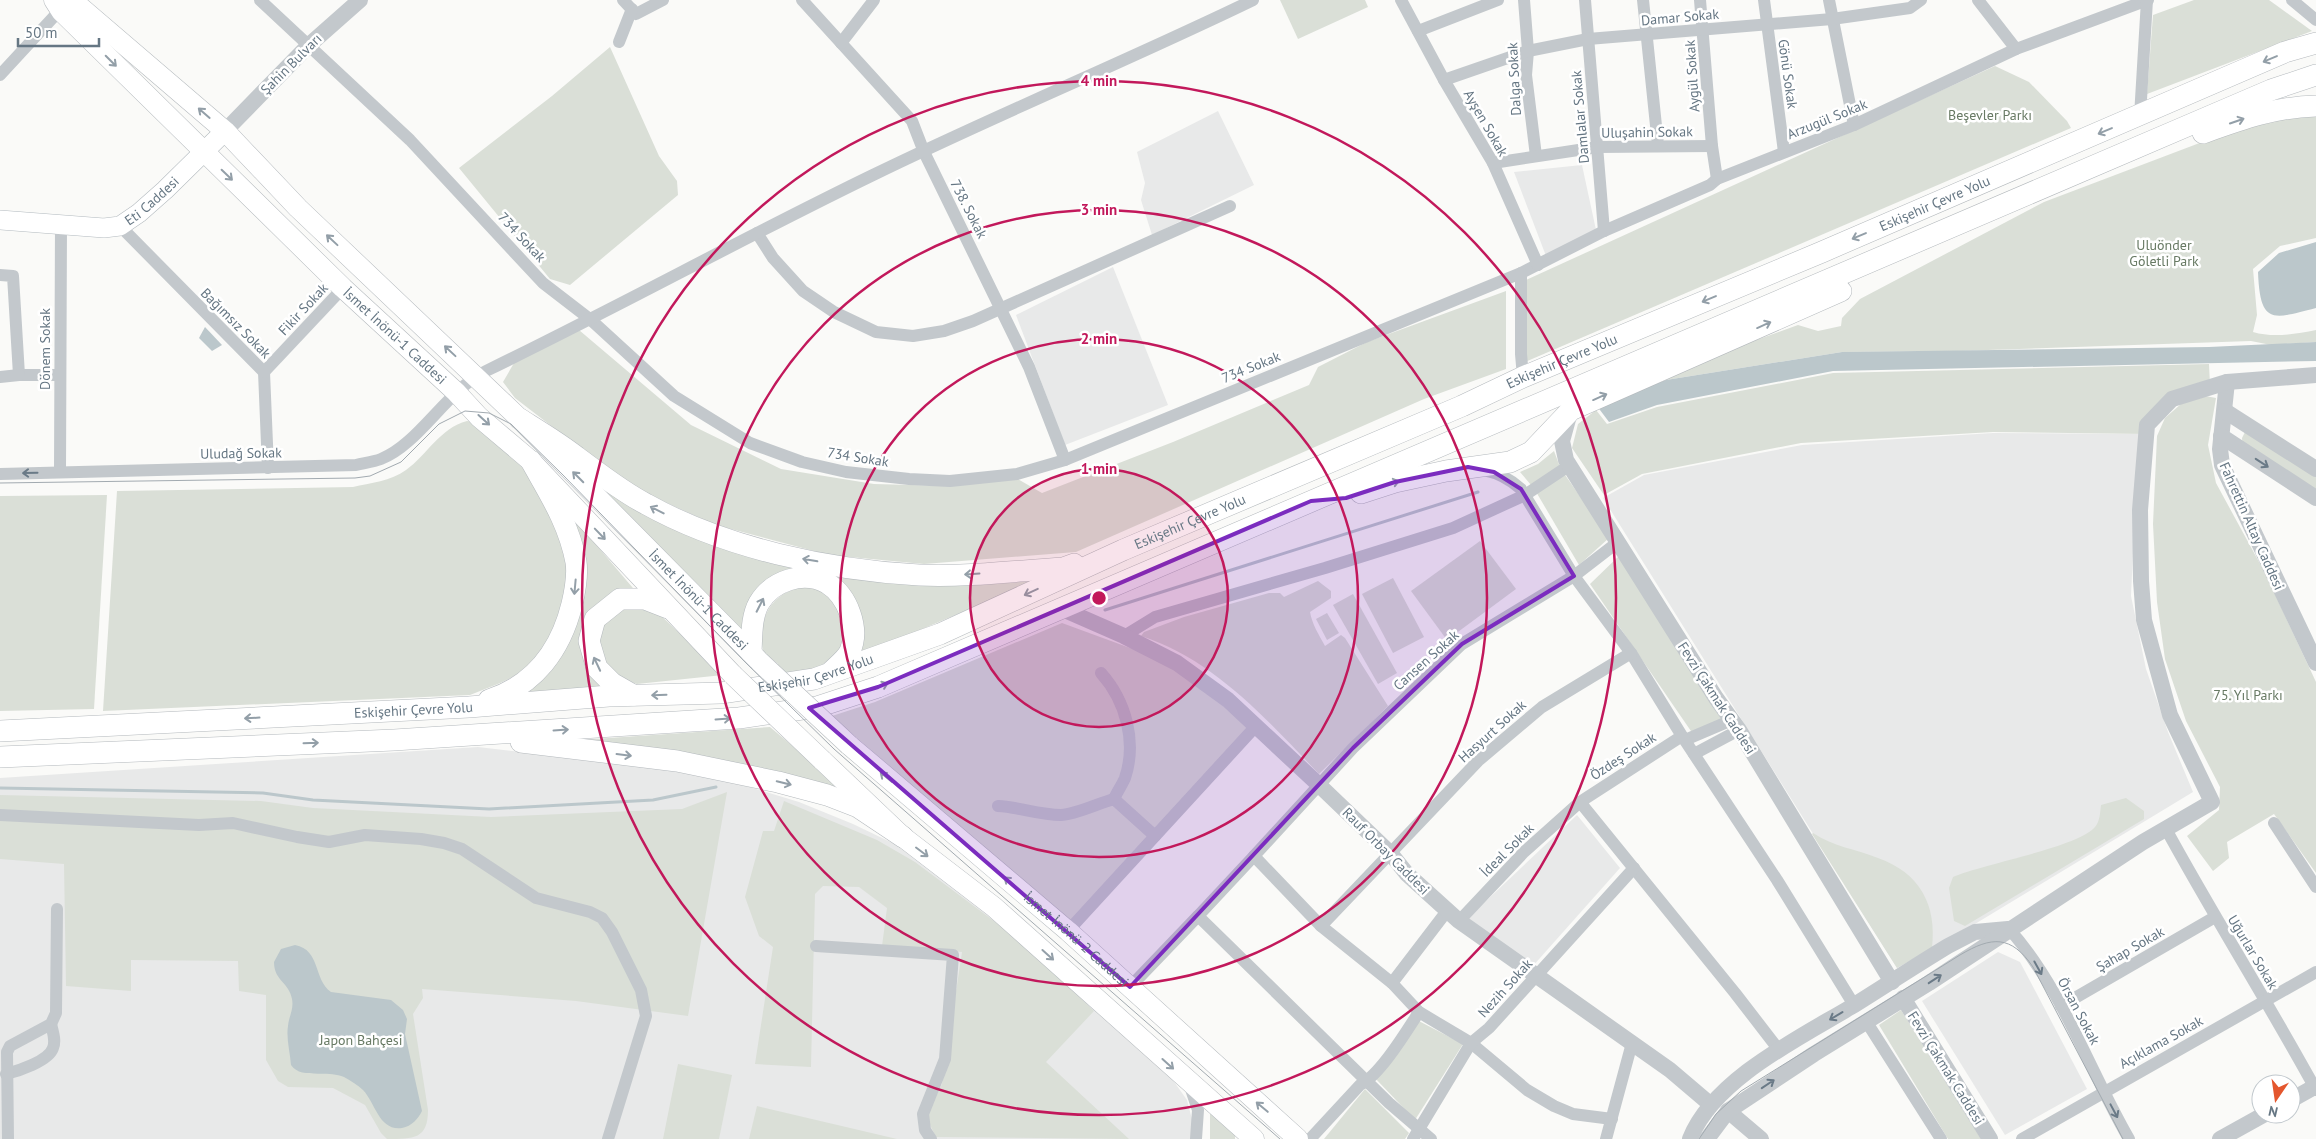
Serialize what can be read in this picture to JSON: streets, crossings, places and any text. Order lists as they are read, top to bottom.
{
  "streets": {
    "highway": ["Eskişehir Çevre Yolu"],
    "main road": ["Eti Caddesi", "İsmet İnönü-1 Caddesi", "İsmet İnönü-2 Caddesi"],
    "street": [
      "Damar Sokak",
      "Şahin Bulvarı",
      "Gönü Sokak",
      "Aygül Sokak",
      "Dalga Sokak",
      "Damlalar Sokak",
      "Arzugül Sokak",
      "Ayşen Sokak",
      "Uluşahin Sokak",
      "738. Sokak",
      "734 Sokak",
      "Fikir Sokak",
      "Bağımsız Sokak",
      "Dönem Sokak",
      "Uludağ Sokak",
      "Fahrettin Altay Caddesi",
      "Cansen Sokak",
      "Fevzi Çakmak Caddesi",
      "Hasyurt Sokak",
      "Özdeş Sokak",
      "İdeal Sokak",
      "Rauf Orbay Caddesi",
      "Şahap Sokak",
      "Uğurlar Sokak",
      "Nezih Sokak",
      "Örsan Sokak",
      "Açıklama Sokak"
    ]
  },
  "crossings": [
    ["Damar Sokak", "Gönü Sokak"],
    ["Damar Sokak", "Aygül Sokak"],
    ["Damar Sokak", "Dalga Sokak"],
    ["Damar Sokak", "Damlalar Sokak"],
    ["Damar Sokak", "Ayşen Sokak"],
    ["Şahin Bulvarı", "Eti Caddesi"],
    ["Şahin Bulvarı", "734 Sokak"],
    ["Şahin Bulvarı", "İsmet İnönü-1 Caddesi"],
    ["Gönü Sokak", "Arzugül Sokak"],
    ["Aygül Sokak", "Arzugül Sokak"],
    ["Aygül Sokak", "Uluşahin Sokak"],
    ["Dalga Sokak", "Uluşahin Sokak"],
    ["Damlalar Sokak", "Arzugül Sokak"],
    ["Damlalar Sokak", "Uluşahin Sokak"],
    ["Arzugül Sokak", "Ayşen Sokak"],
    ["Arzugül Sokak", "734 Sokak"],
    ["Ayşen Sokak", "Uluşahin Sokak"],
    ["Eti Caddesi", "Bağımsız Sokak"],
    ["Eti Caddesi", "İsmet İnönü-1 Caddesi"],
    ["Eti Caddesi", "Dönem Sokak"],
    ["Eskişehir Çevre Yolu", "Rauf Orbay Caddesi"],
    ["738. Sokak", "734 Sokak"],
    ["738. Sokak", "Uludağ Sokak"],
    ["734 Sokak", "Uludağ Sokak"],
    ["Fikir Sokak", "Bağımsız Sokak"],
    ["Fikir Sokak", "İsmet İnönü-1 Caddesi"],
    ["Bağımsız Sokak", "Uludağ Sokak"],
    ["İsmet İnönü-1 Caddesi", "Uludağ Sokak"],
    ["İsmet İnönü-1 Caddesi", "İsmet İnönü-2 Caddesi"],
    ["Dönem Sokak", "Uludağ Sokak"],
    ["Cansen Sokak", "Fevzi Çakmak Caddesi"],
    ["Cansen Sokak", "Rauf Orbay Caddesi"],
    ["Cansen Sokak", "İsmet İnönü-2 Caddesi"],
    ["Fevzi Çakmak Caddesi", "Özdeş Sokak"],
    ["Hasyurt Sokak", "Rauf Orbay Caddesi"],
    ["Özdeş Sokak", "İdeal Sokak"],
    ["İdeal Sokak", "Rauf Orbay Caddesi"],
    ["Rauf Orbay Caddesi", "Nezih Sokak"],
    ["Şahap Sokak", "Uğurlar Sokak"],
    ["Şahap Sokak", "Örsan Sokak"],
    ["Uğurlar Sokak", "Açıklama Sokak"],
    ["Örsan Sokak", "Açıklama Sokak"]
  ],
  "one_way": ["Örsan Sokak"],
  "parks": [
    "Beşevler Parkı",
    "Uluönder Göletli Park",
    "75. Yıl Parkı",
    "Japon Bahçesi"
  ],
  "scale_bar": "50 m",
  "north": "bottom",
  "rings": [
    "4 min",
    "3 min",
    "2 min",
    "1 min"
  ]
}
